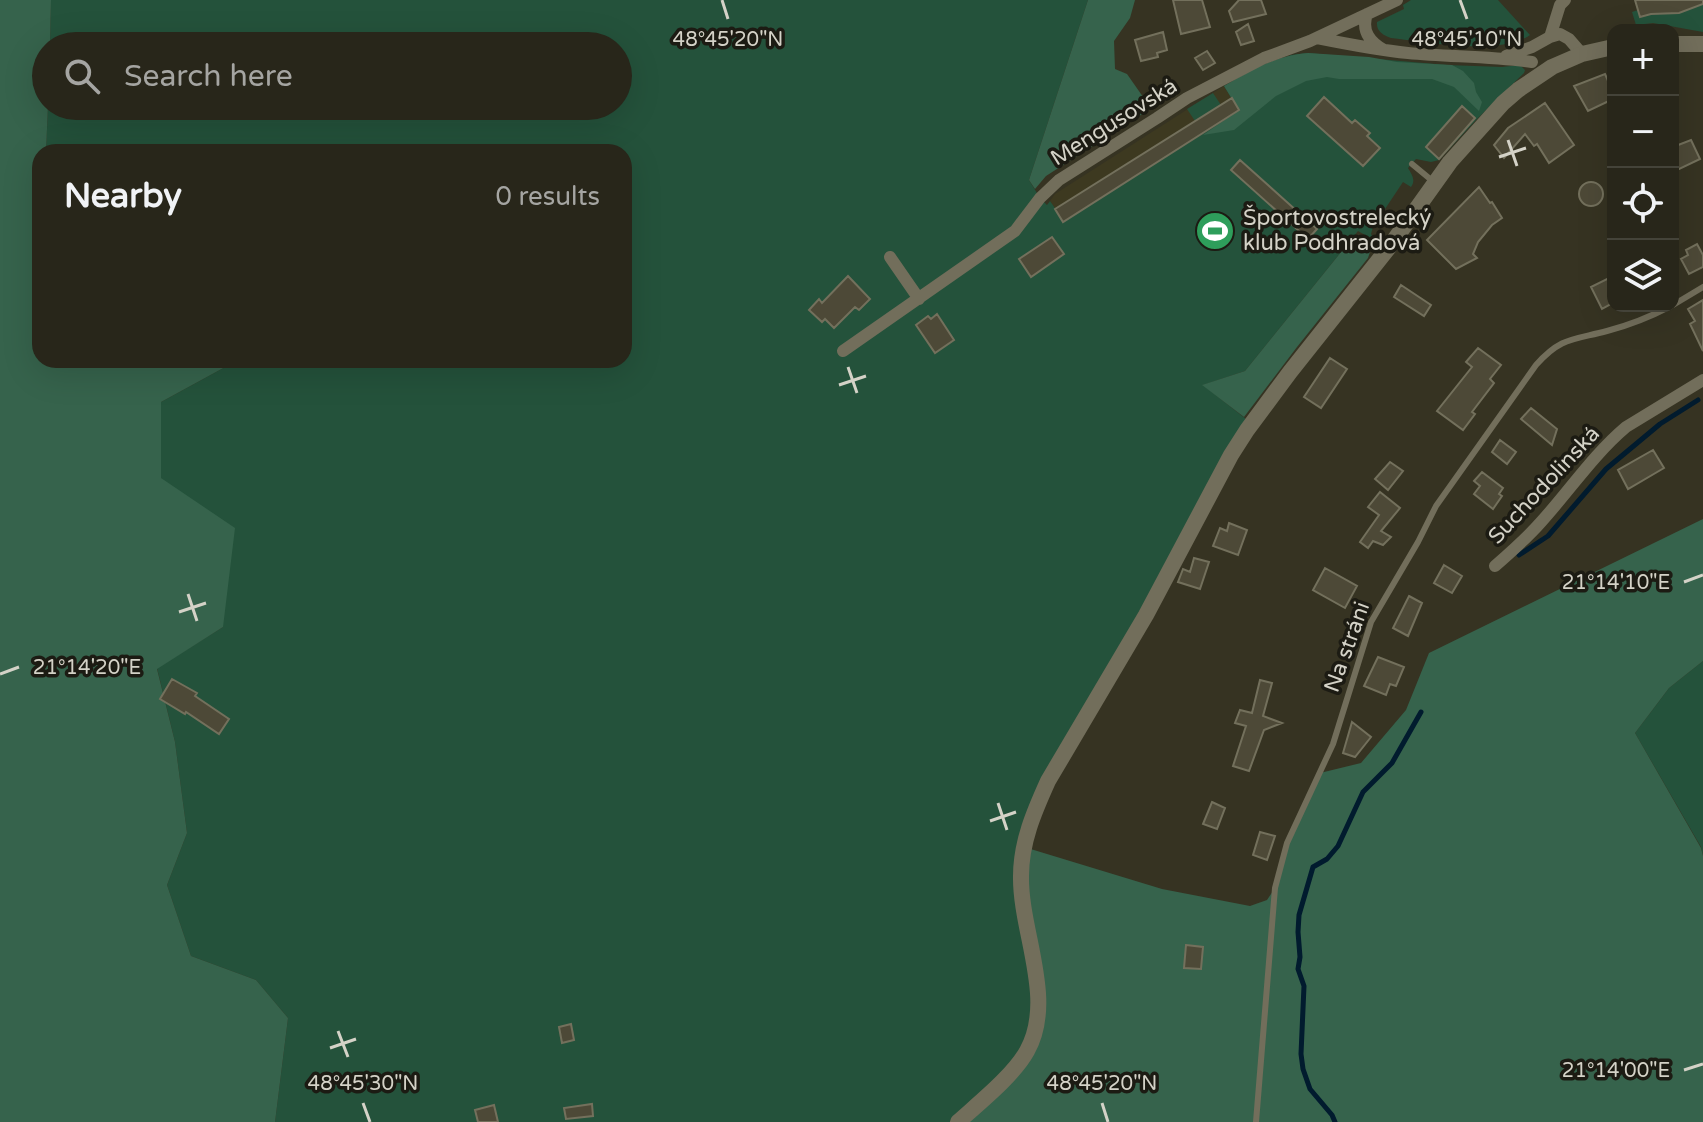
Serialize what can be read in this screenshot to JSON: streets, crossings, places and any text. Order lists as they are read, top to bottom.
{
  "streets": {
    "street": ["Mengusovská", "Suchodolinská"],
    "lane": ["Na stráni"]
  },
  "places": {
    "sports": ["Športovostrelecký klub Podhradová"]
  },
  "page": {
    "map_buttons": ["+", "−"],
    "search": "Search here",
    "heading": ["Nearby", "0 results"]
  },
  "coordinates": [
    "48°45'20\"N",
    "48°45'10\"N",
    "21°14'10\"E",
    "21°14'20\"E",
    "21°14'00\"E",
    "48°45'30\"N"
  ]
}
